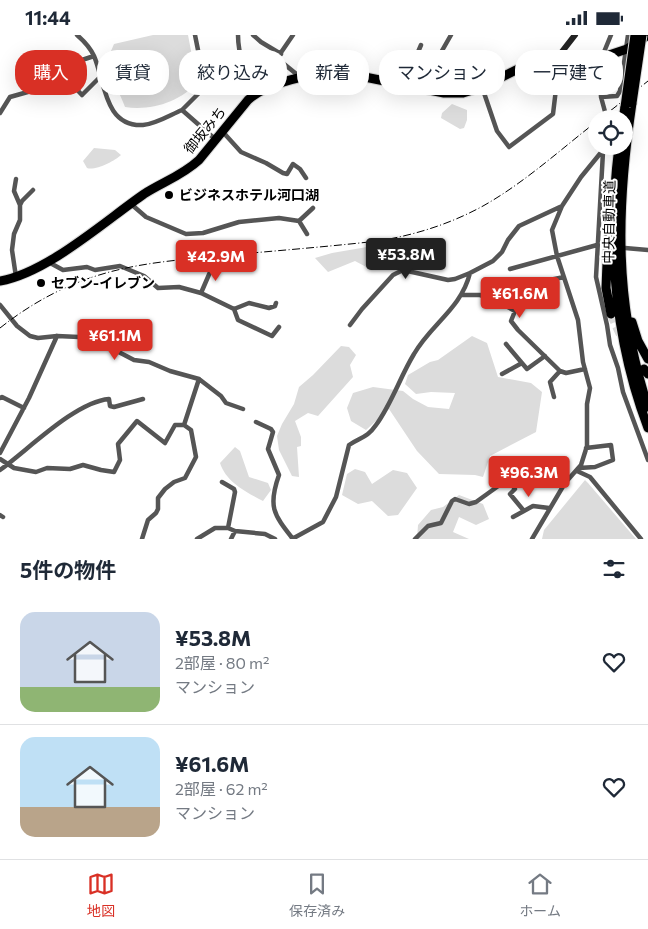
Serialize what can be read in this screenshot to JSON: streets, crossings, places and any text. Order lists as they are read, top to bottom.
{
  "streets": {
    "highway": ["御坂みち", "中央自動車道"]
  },
  "places": ["ビジネスホテル河口湖", "セブン-イレブン"],
  "page": {
    "status": "11:44",
    "chip": [
      "購入",
      "賃貸",
      "絞り込み",
      "新着",
      "マンション",
      "一戸建て"
    ],
    "price": [
      "¥53.8M",
      "¥42.9M",
      "¥61.6M",
      "¥61.1M",
      "¥96.3M"
    ],
    "heading": "5件の物件",
    "list": [
      {
        "name": "¥53.8M",
        "note": "2部屋 · 80 m² · マンション"
      },
      {
        "name": "¥61.6M",
        "note": "2部屋 · 62 m² · マンション"
      }
    ],
    "tabs": ["地図", "保存済み", "ホーム"]
  }
}
